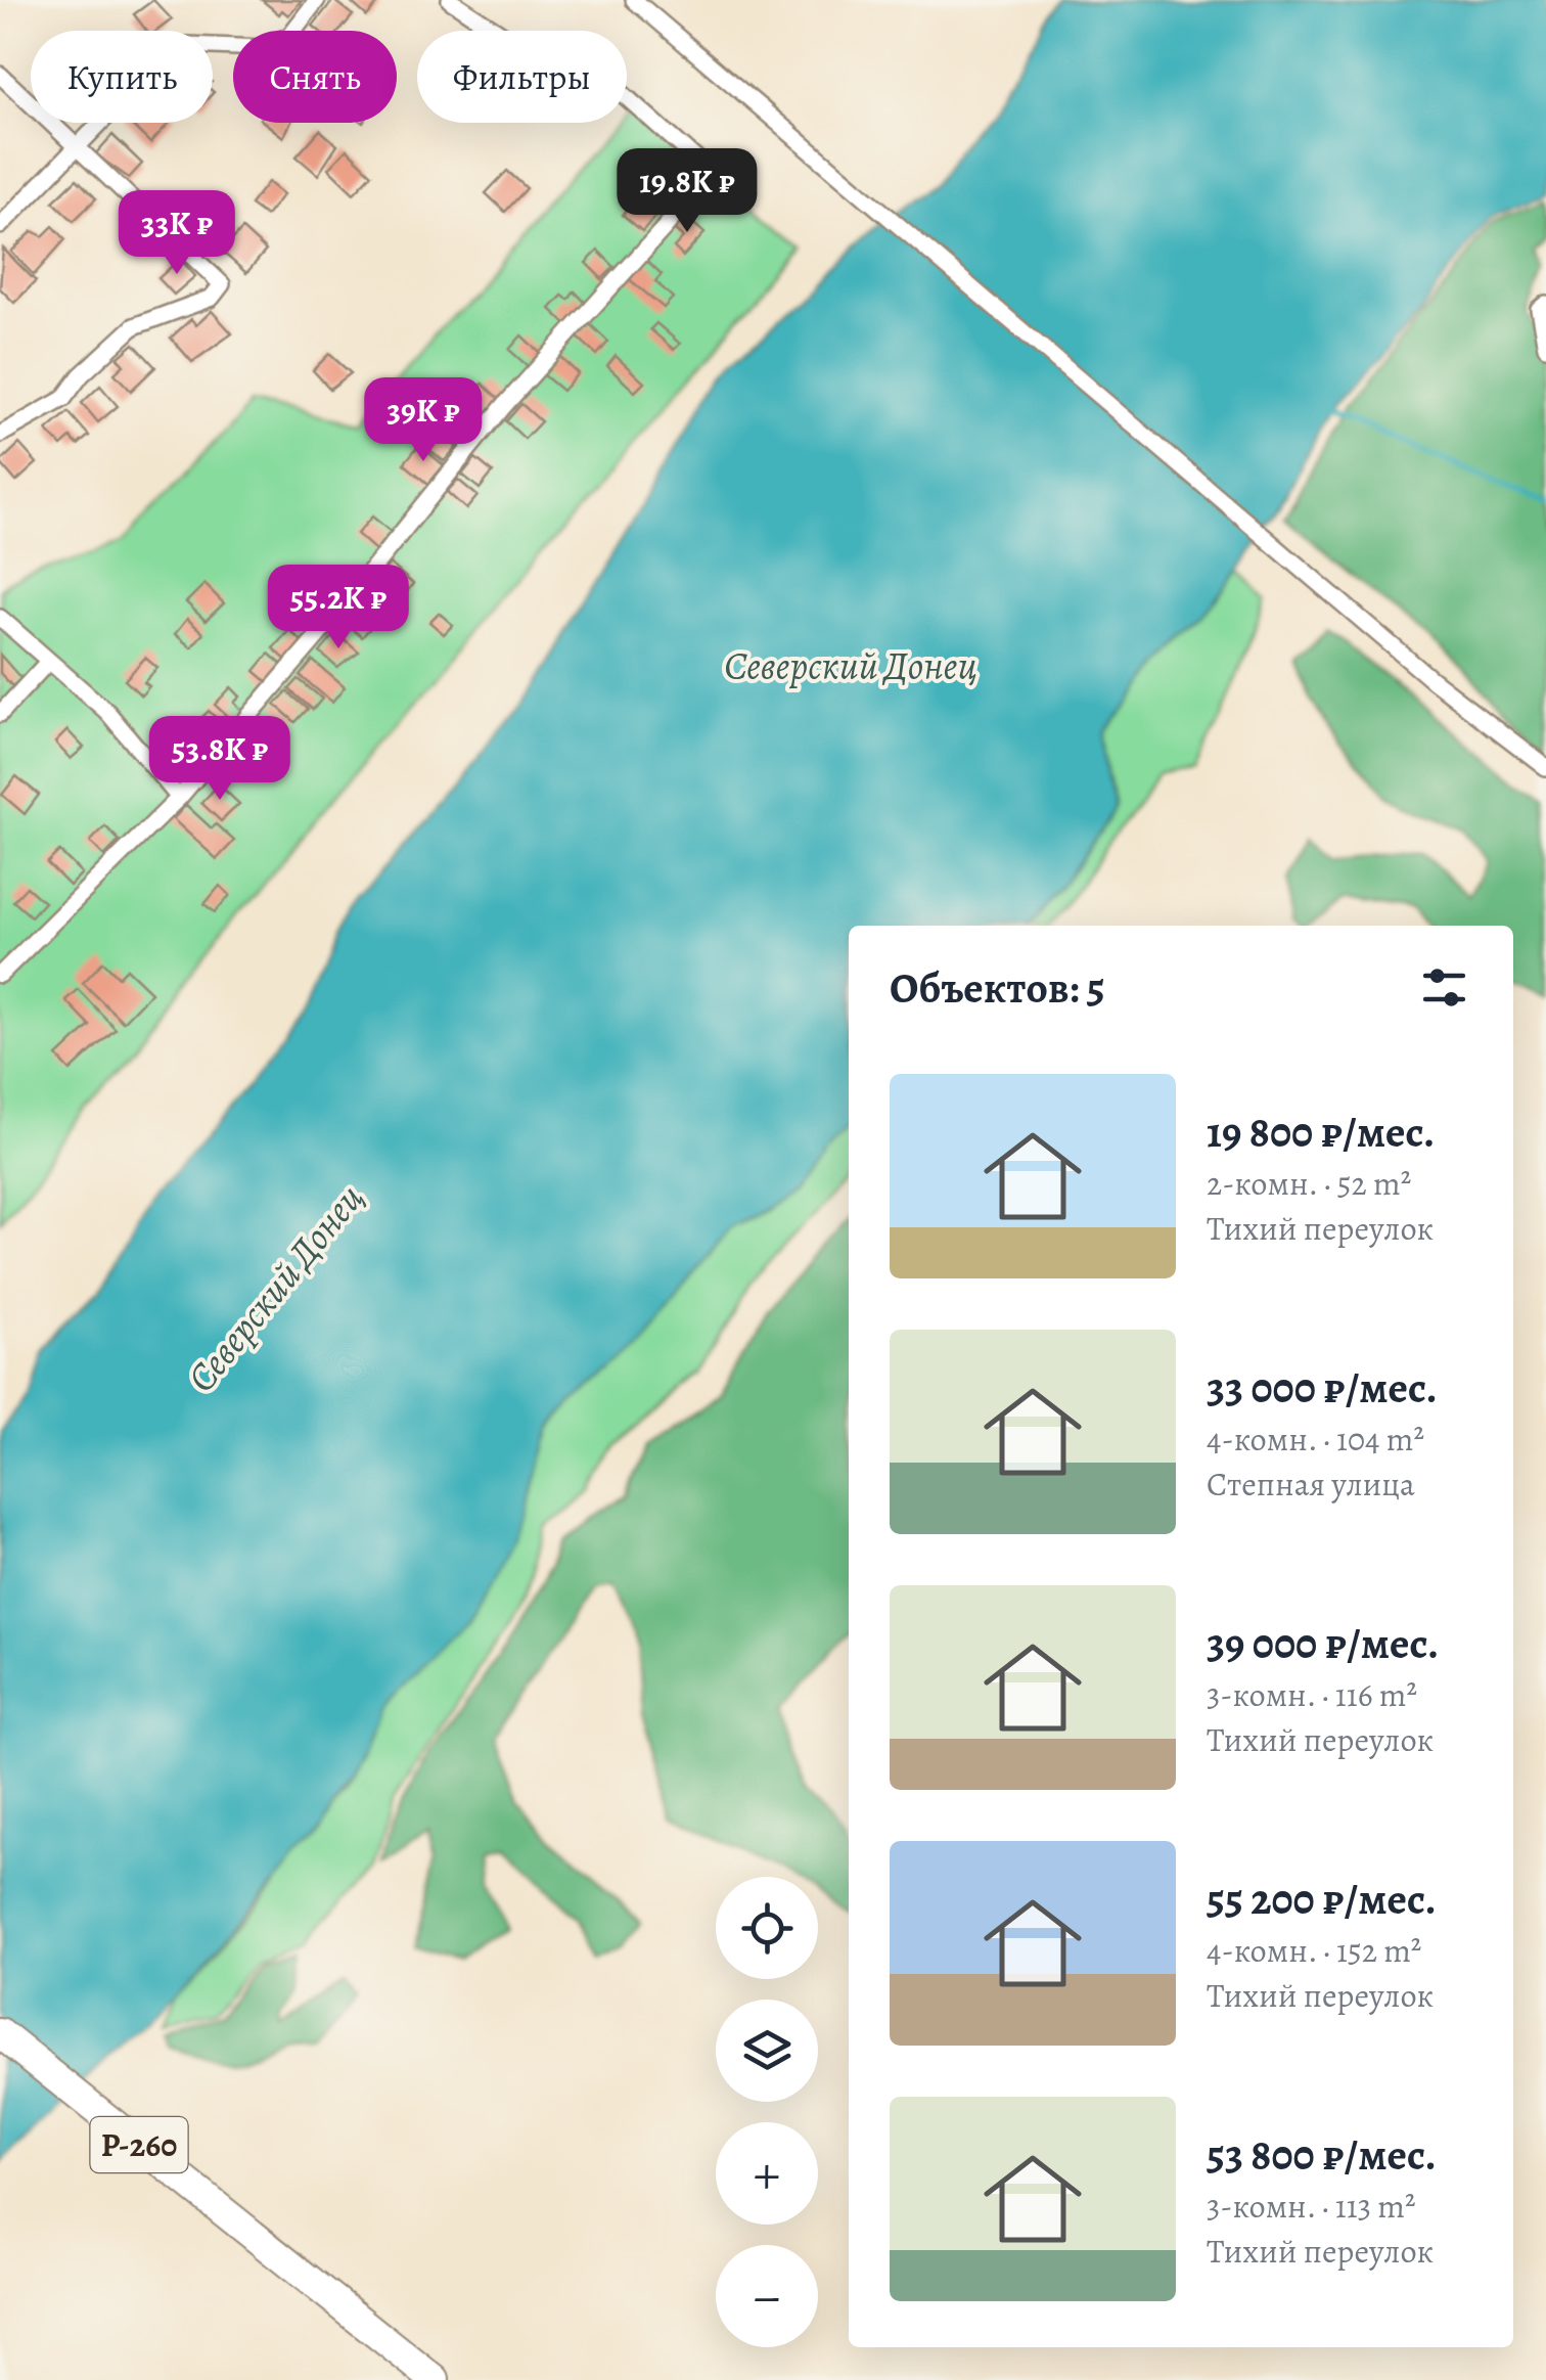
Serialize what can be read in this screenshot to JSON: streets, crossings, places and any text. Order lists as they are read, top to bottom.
{
  "streets": {
    "highway": ["Р-260"]
  },
  "water": ["Северский Донец"],
  "page": {
    "chip": ["Купить", "Снять", "Фильтры"],
    "price": [
      "19.8K ₽",
      "33K ₽",
      "39K ₽",
      "55.2K ₽",
      "53.8K ₽"
    ],
    "heading": "Объектов: 5",
    "list": [
      {
        "name": "19 800 ₽/мес.",
        "note": "2-комн. · 52 m² · Тихий переулок"
      },
      {
        "name": "33 000 ₽/мес.",
        "note": "4-комн. · 104 m² · Степная улица"
      },
      {
        "name": "39 000 ₽/мес.",
        "note": "3-комн. · 116 m² · Тихий переулок"
      },
      {
        "name": "55 200 ₽/мес.",
        "note": "4-комн. · 152 m² · Тихий переулок"
      },
      {
        "name": "53 800 ₽/мес.",
        "note": "3-комн. · 113 m² · Тихий переулок"
      }
    ],
    "map_buttons": ["+", "−"]
  }
}
